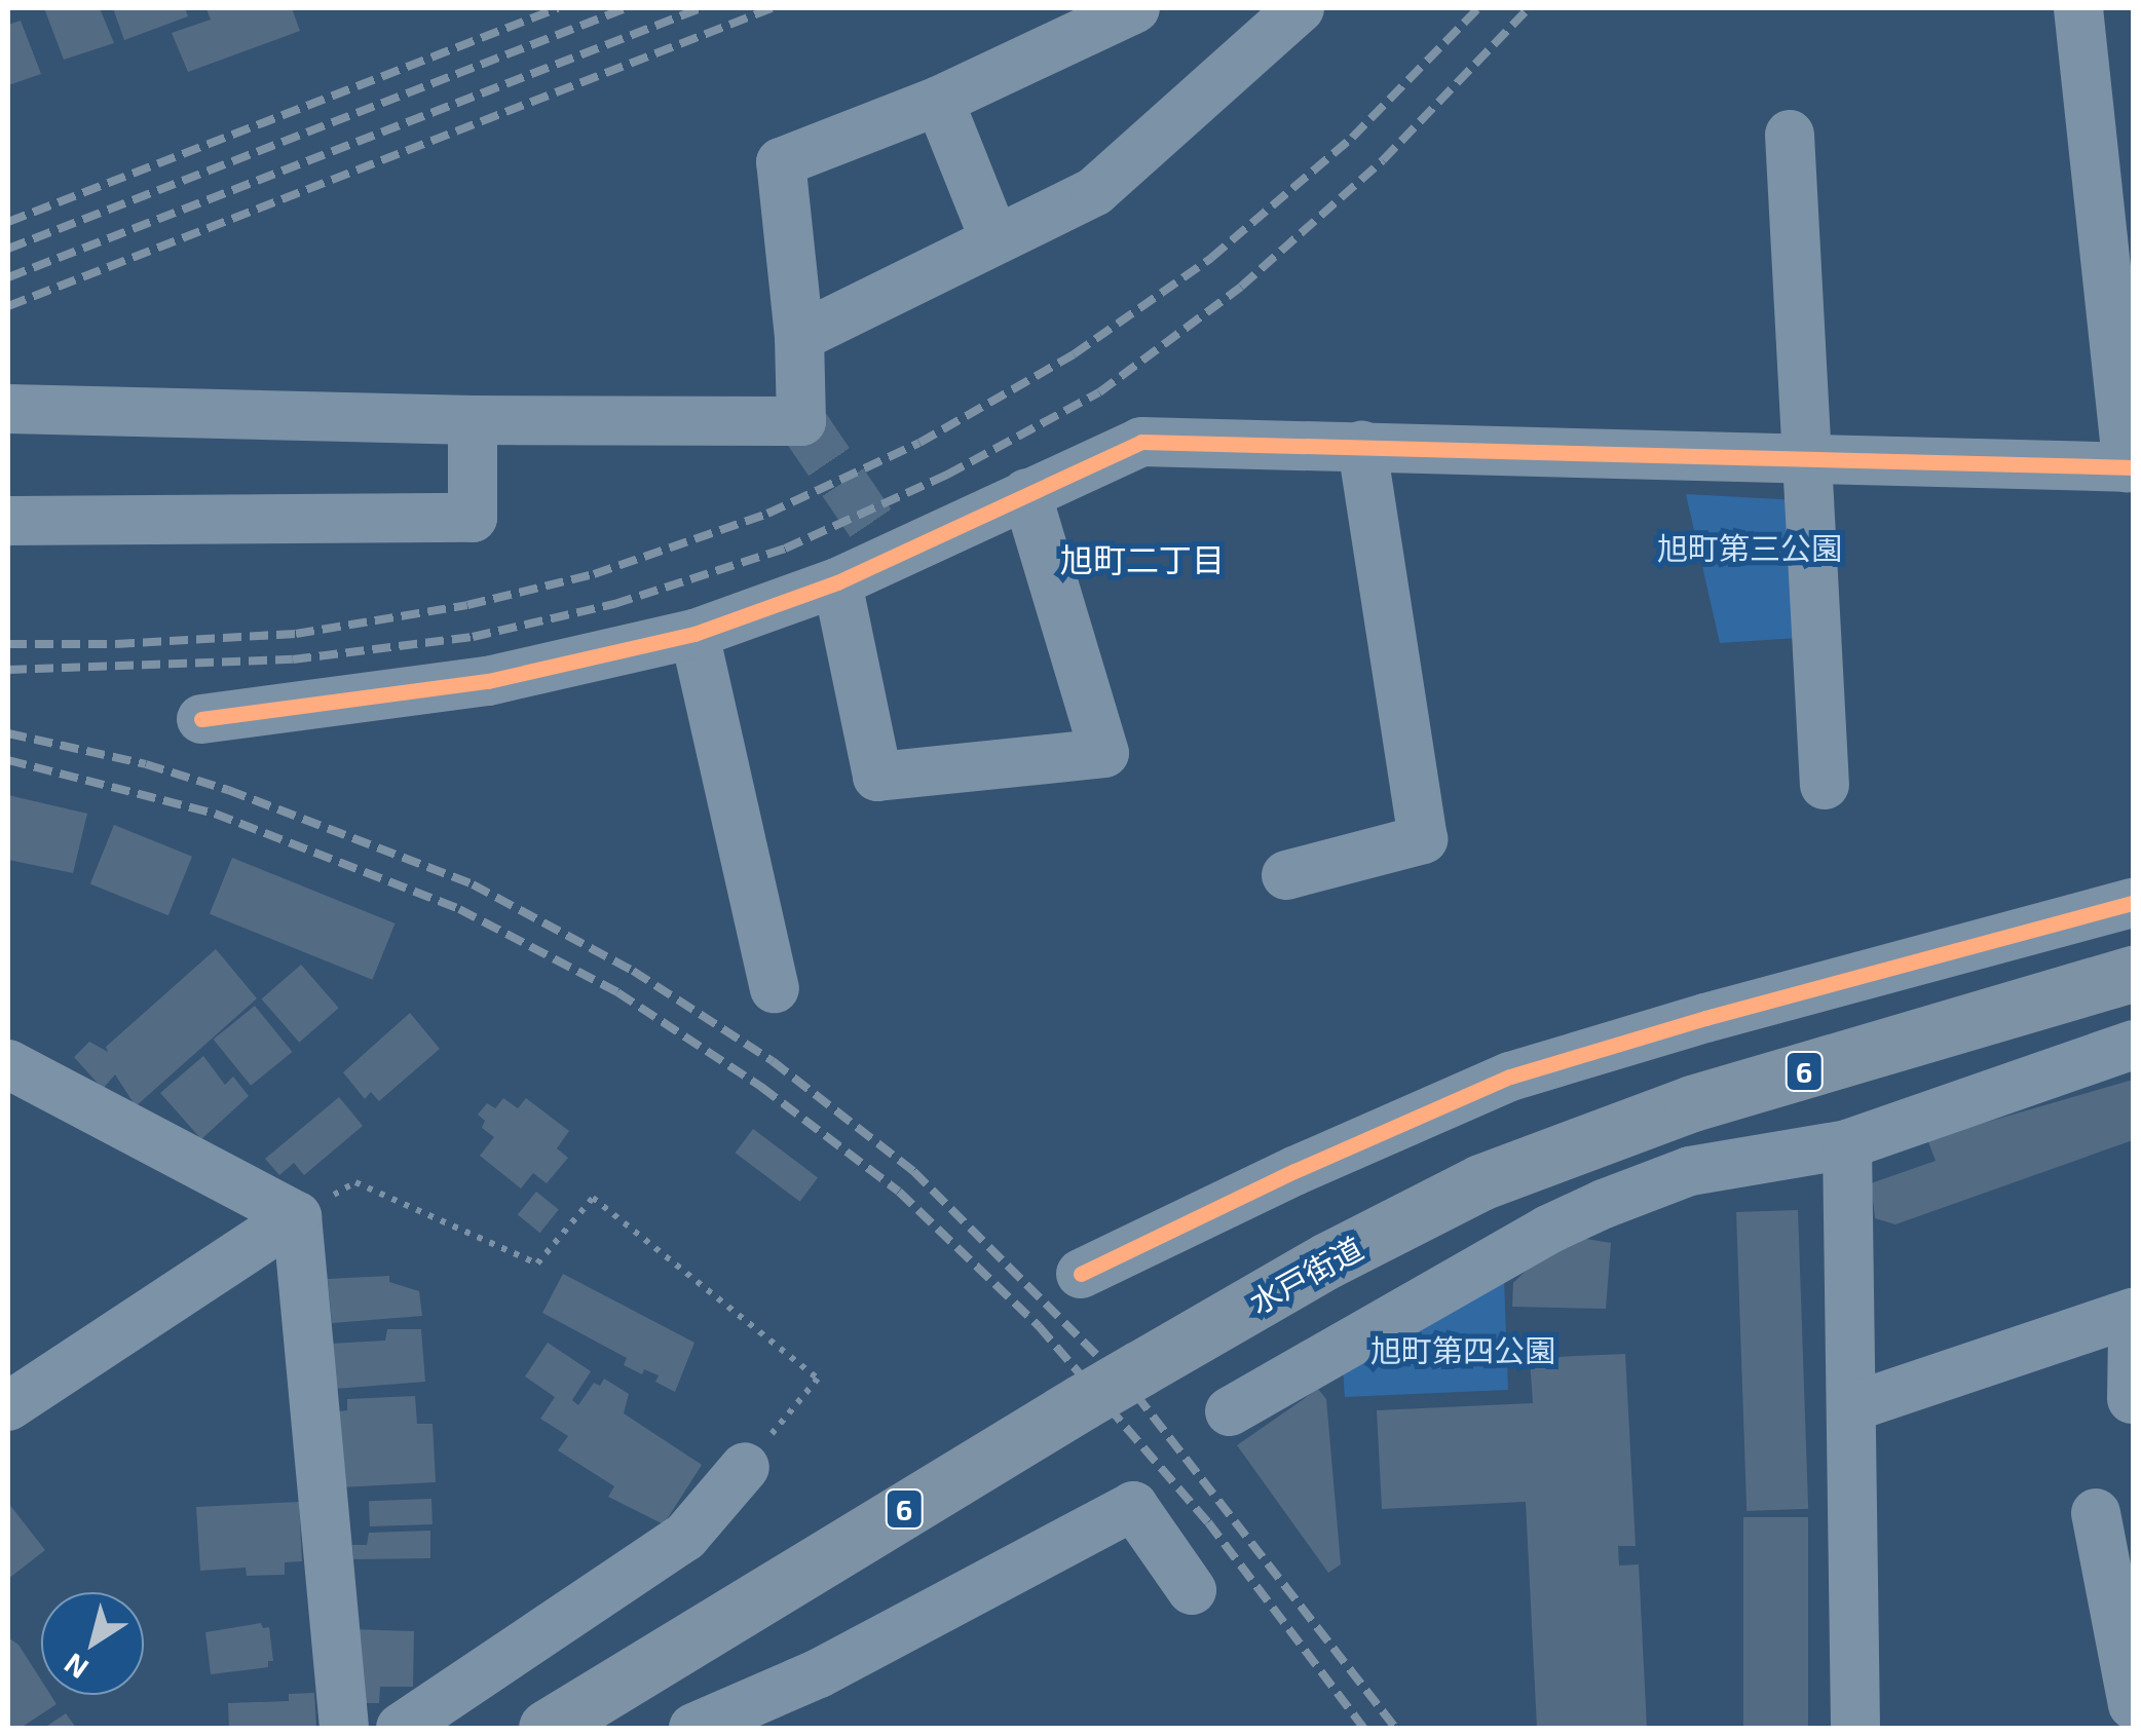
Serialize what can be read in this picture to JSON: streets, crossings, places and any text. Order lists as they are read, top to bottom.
{
  "streets": {
    "highway": ["6", "水戸街道"]
  },
  "districts": ["旭町二丁目"],
  "parks": ["旭町第三公園", "旭町第四公園"],
  "north": "bottom left"
}
